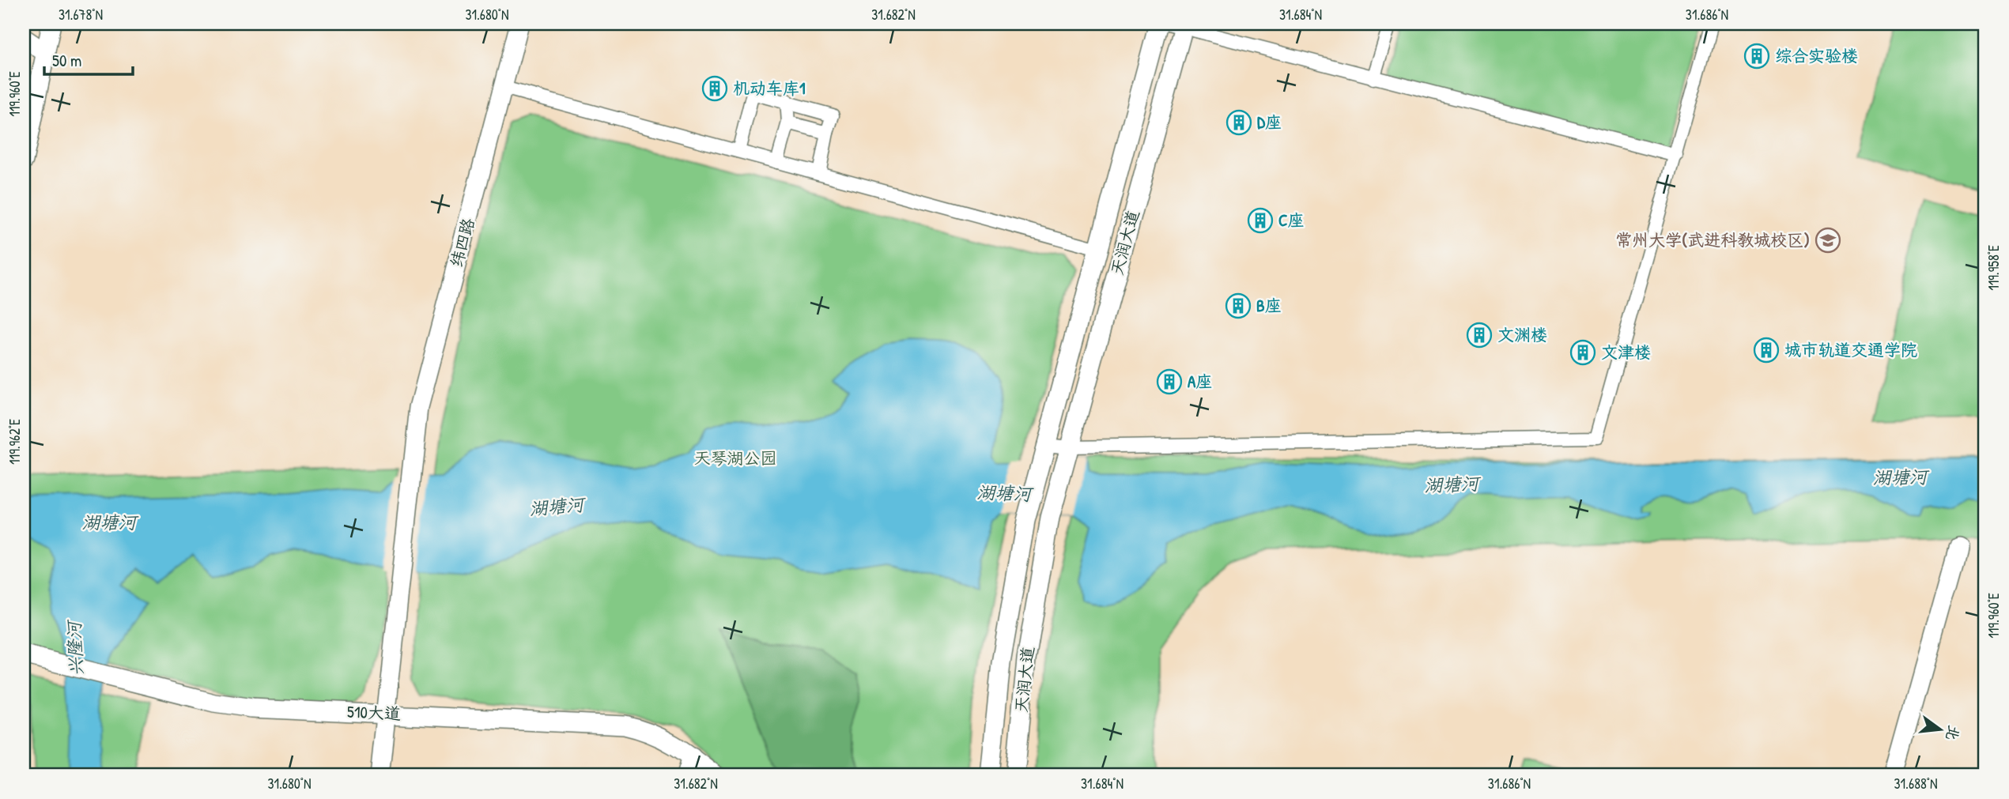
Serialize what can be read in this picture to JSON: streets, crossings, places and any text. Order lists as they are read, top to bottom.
{
  "streets": {
    "street": ["纬四路", "天润大道", "510大道"]
  },
  "crossings": [
    ["纬四路", "510大道"]
  ],
  "water": ["湖塘河", "兴隆河"],
  "parks": ["天琴湖公园"],
  "places": {
    "building": [
      "综合实验楼",
      "机动车库1",
      "D座",
      "C座",
      "B座",
      "文渊楼",
      "城市轨道交通学院",
      "文津楼",
      "A座"
    ],
    "school or university": ["常州大学(武进科教城校区)"]
  },
  "scale_bar": "50 m",
  "north": "right",
  "coordinates": [
    "31.678°N",
    "31.680°N",
    "31.682°N",
    "31.684°N",
    "31.686°N",
    "119.960°E",
    "119.958°E",
    "119.962°E",
    "31.688°N"
  ]
}
